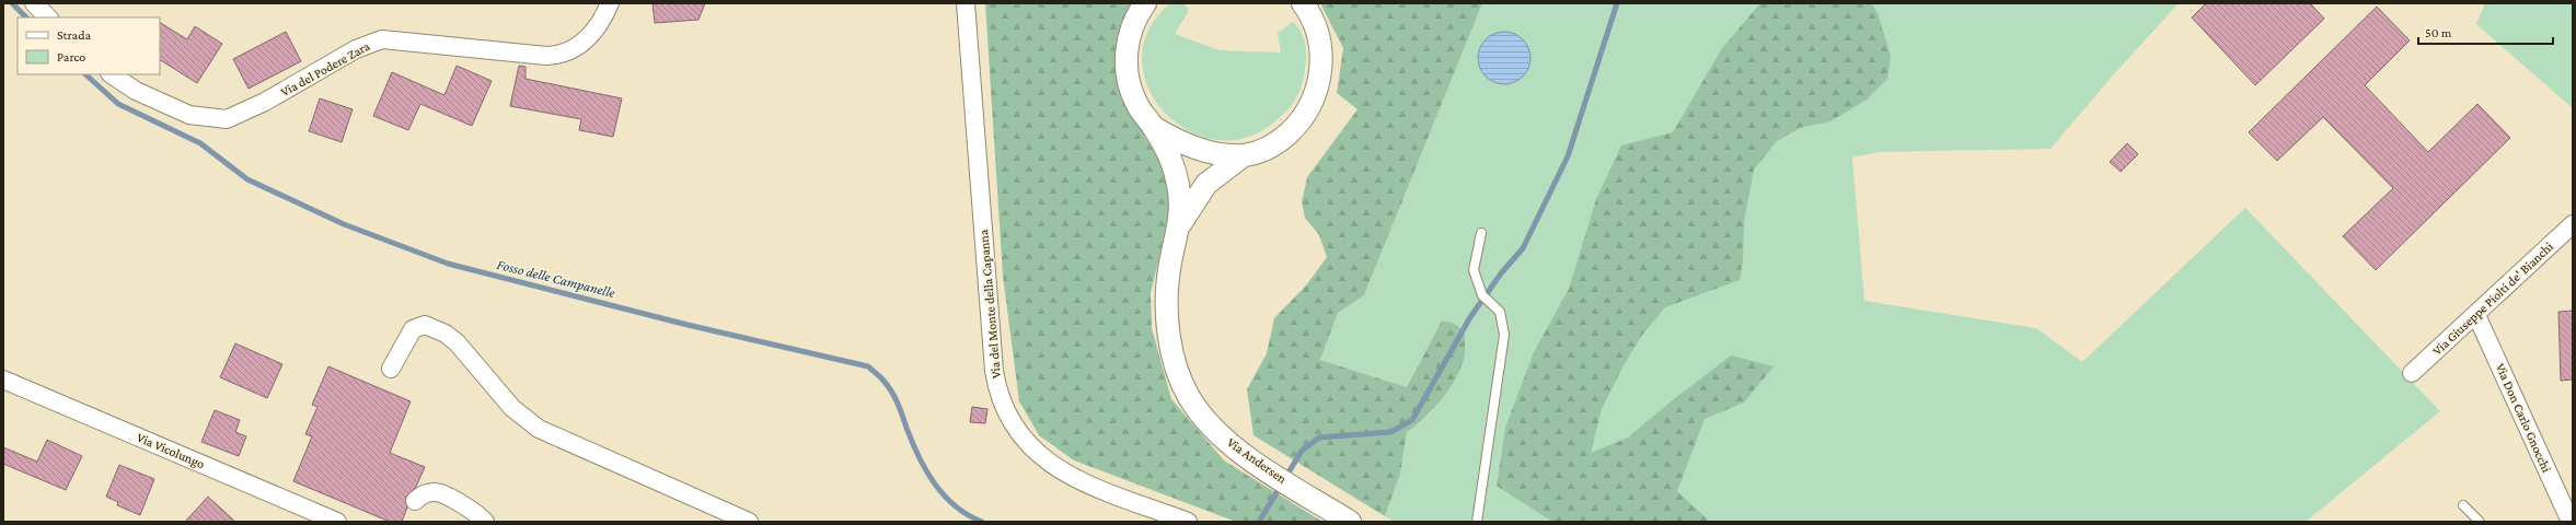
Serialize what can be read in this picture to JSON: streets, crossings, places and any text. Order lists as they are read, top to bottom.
{
  "streets": {
    "street": [
      "Via del Podere Zara",
      "Via Giuseppe Piolti de' Bianchi",
      "Via del Monte della Capanna",
      "Via Don Carlo Gnocchi",
      "Via Vicolungo",
      "Via Andersen"
    ]
  },
  "crossings": [
    ["Via Giuseppe Piolti de' Bianchi", "Via Don Carlo Gnocchi"]
  ],
  "water": ["Fosso delle Campanelle"],
  "legend": ["Strada", "Parco"],
  "scale_bar": "50 m"
}
